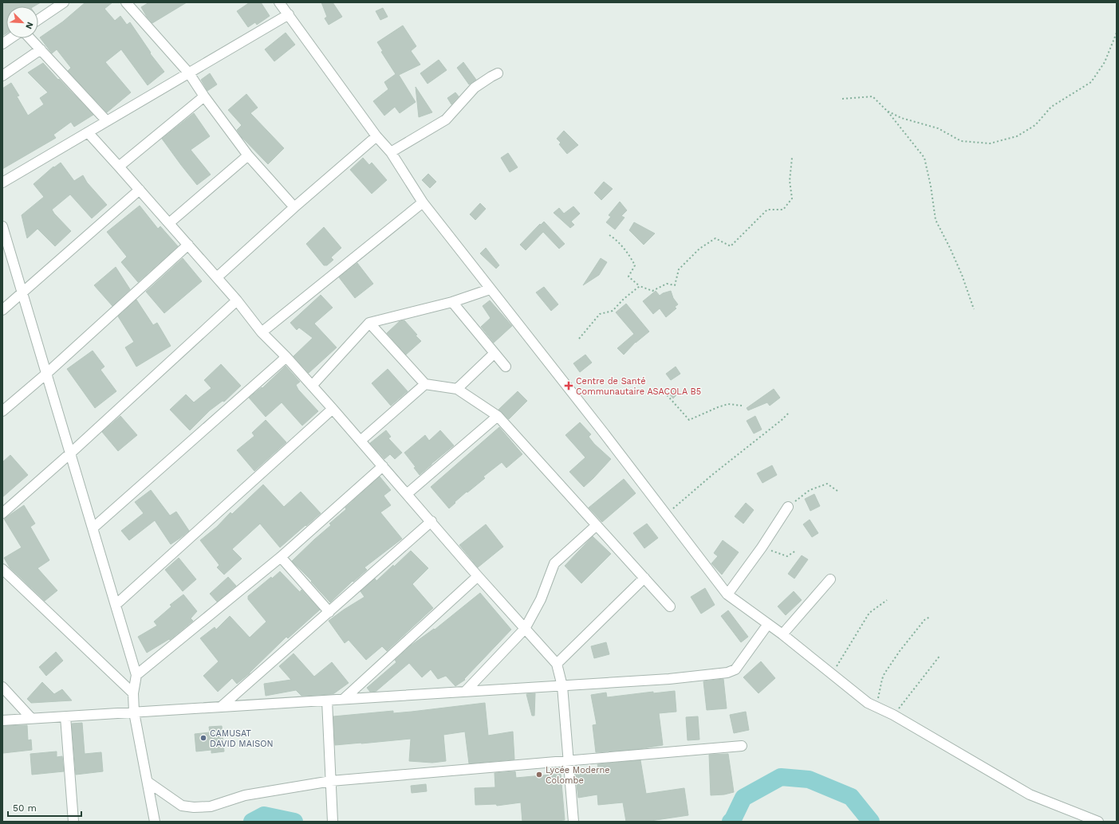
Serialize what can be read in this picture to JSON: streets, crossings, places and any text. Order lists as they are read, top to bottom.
{
  "places": {
    "health": ["Centre de Santé Communautaire ASACOLA B5"],
    "other": ["CAMUSAT DAVID MAISON", "Lycée Moderne Colombe"]
  },
  "scale_bar": "50 m",
  "north": "bottom right"
}
